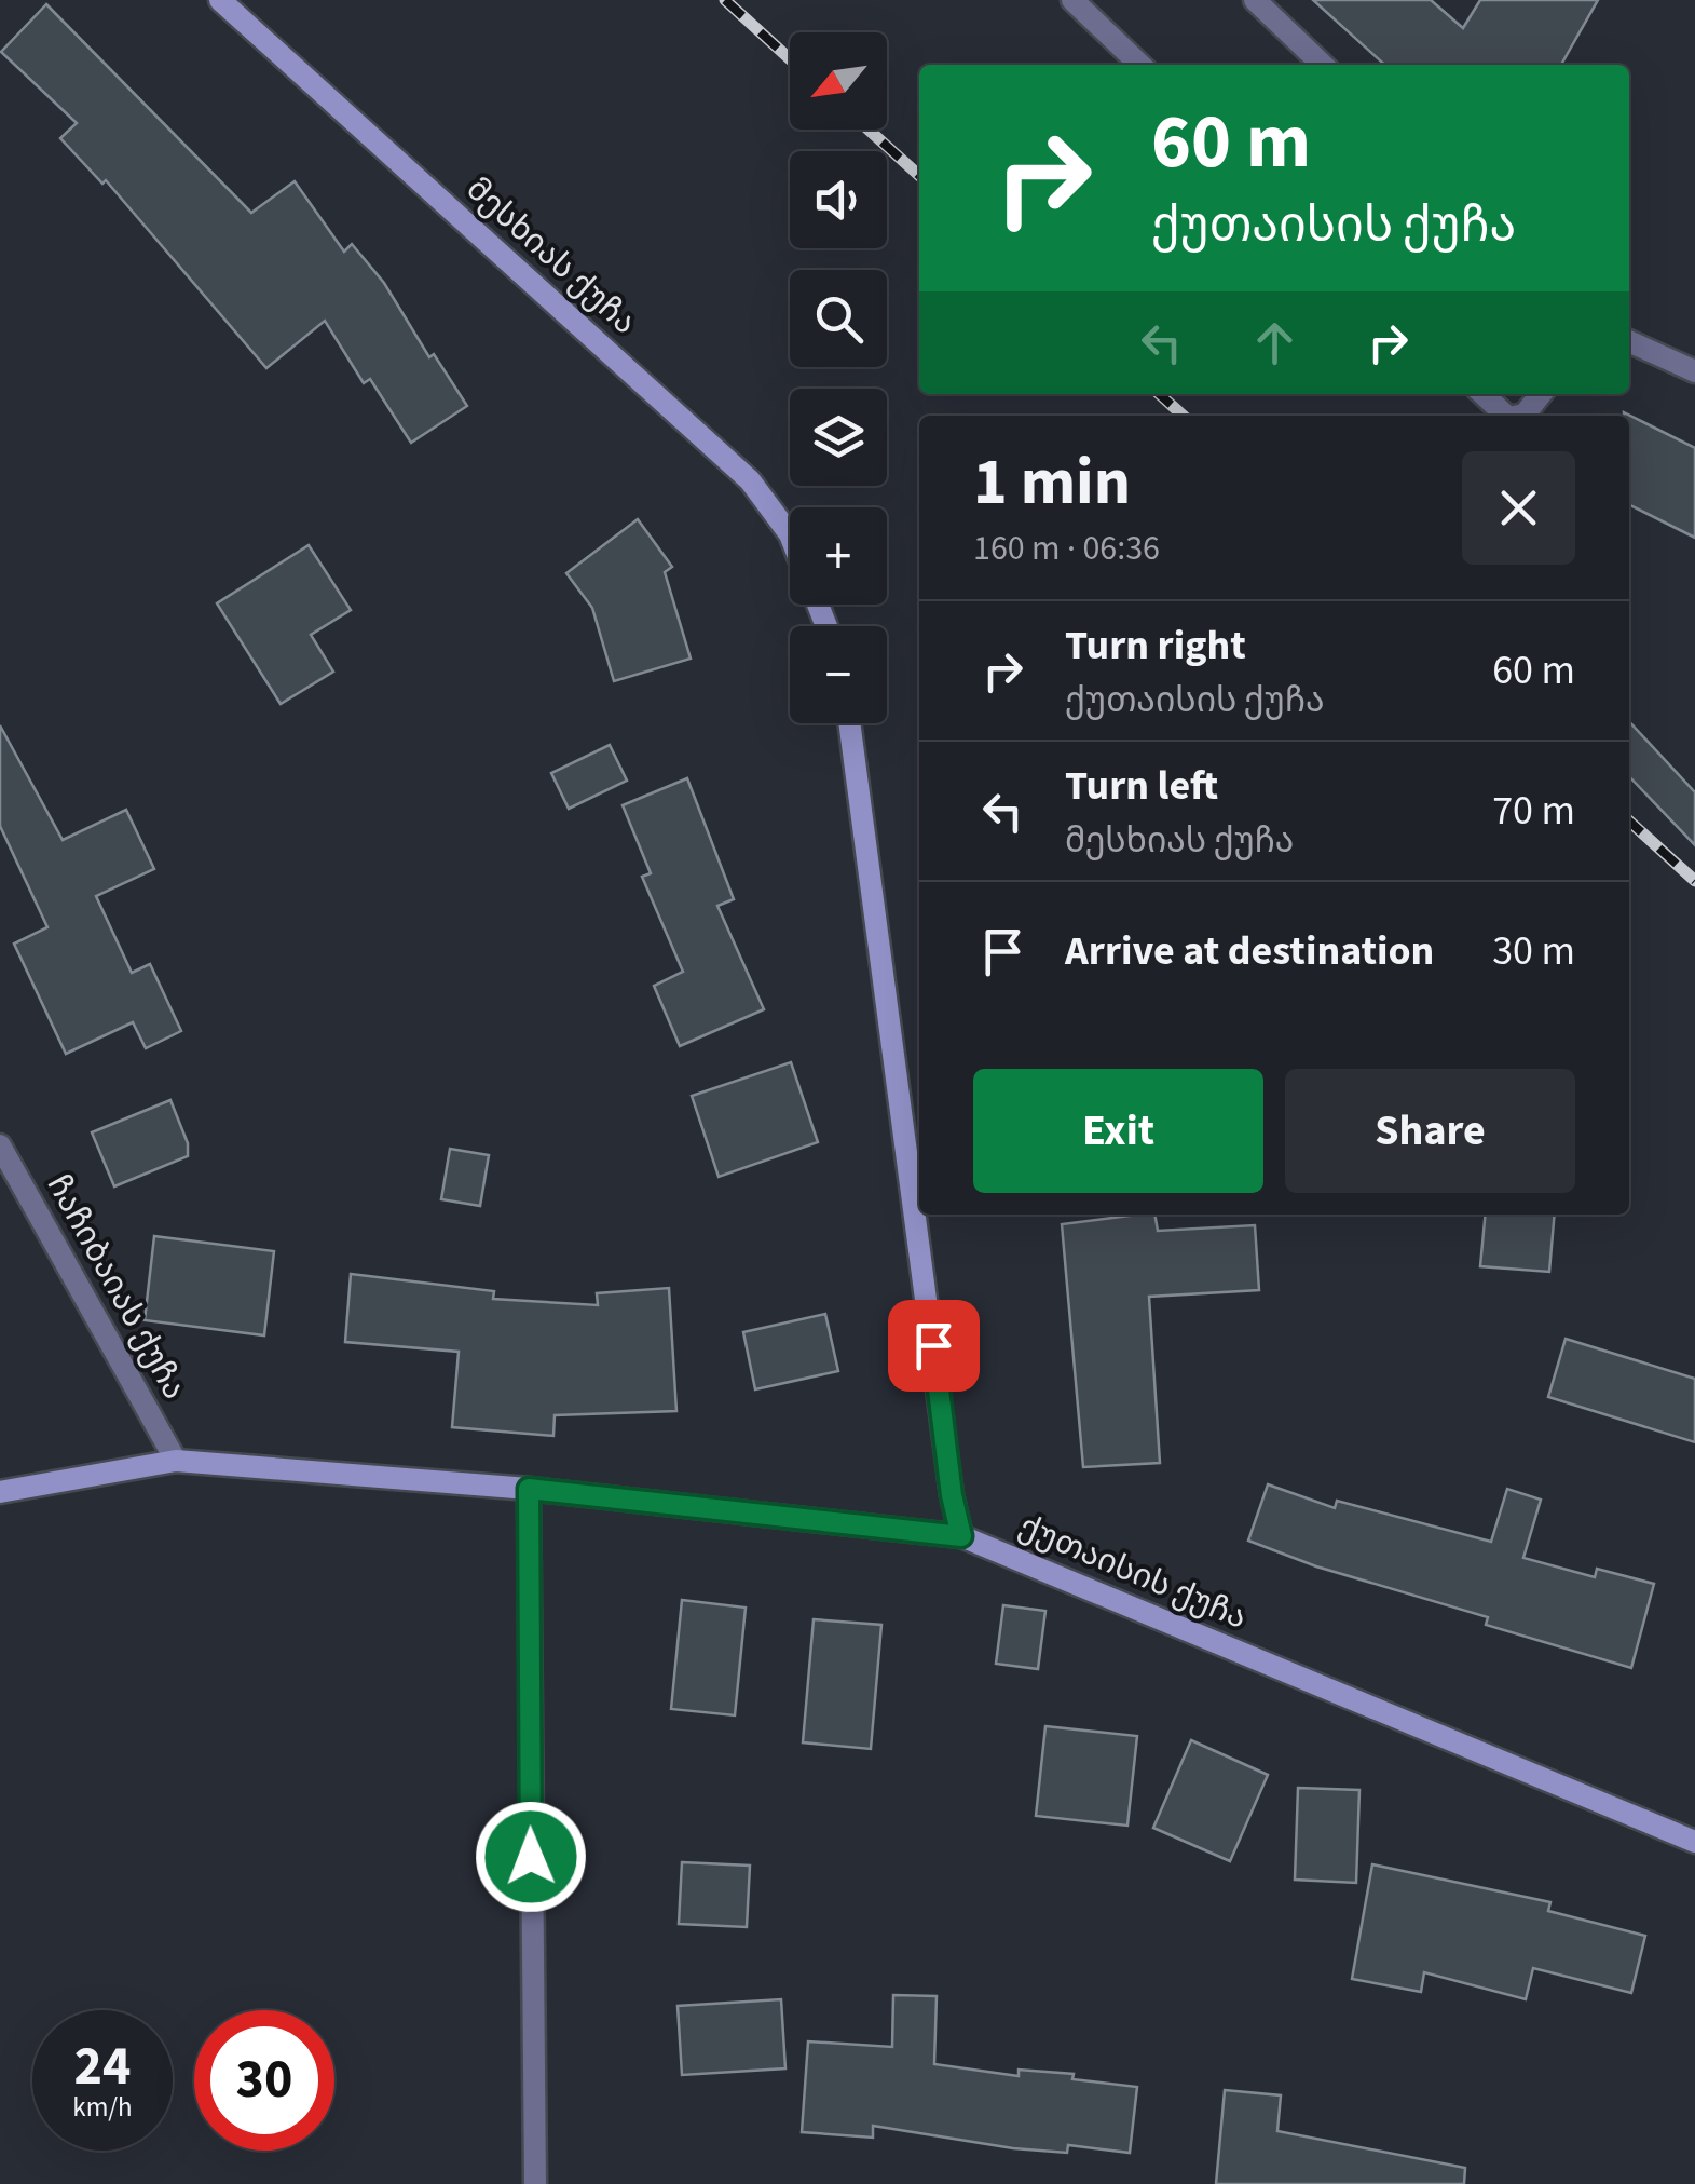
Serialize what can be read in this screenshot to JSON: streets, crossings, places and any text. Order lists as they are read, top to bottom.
{
  "streets": {
    "street": ["მესხიას ქუჩა", "ჩაჩიბაიას ქუჩა", "ქუთაისის ქუჩა"]
  },
  "crossings": [
    ["ჩაჩიბაიას ქუჩა", "ქუთაისის ქუჩა"]
  ],
  "north": "bottom left",
  "page": {
    "map_buttons": ["+", "−"],
    "turn": ["60 m", "ქუთაისის ქუჩა"],
    "heading": ["1 min", "160 m · 06:36"],
    "list": [
      {
        "name": "Turn right",
        "note": "ქუთაისის ქუჩა",
        "value": "60 m"
      },
      {
        "name": "Turn left",
        "note": "მესხიას ქუჩა",
        "value": "70 m"
      },
      {
        "name": "Arrive at destination",
        "value": "30 m"
      }
    ],
    "buttons": ["Exit", "Share"],
    "speed": "24 km/h",
    "limit": "30"
  }
}
